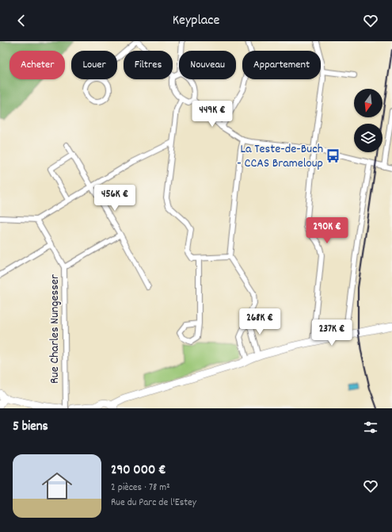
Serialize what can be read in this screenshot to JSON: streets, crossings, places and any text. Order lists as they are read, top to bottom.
{
  "streets": {
    "street": ["Rue Charles Nungesser"]
  },
  "places": {
    "bus stop": ["La Teste-de-Buch - CCAS Brameloup"]
  },
  "north": "bottom",
  "page": {
    "header": "Keyplace",
    "chip": [
      "Acheter",
      "Louer",
      "Filtres",
      "Nouveau",
      "Appartement"
    ],
    "price": [
      "449K €",
      "456K €",
      "290K €",
      "268K €",
      "237K €"
    ],
    "heading": "5 biens",
    "list": [
      {
        "name": "290 000 €",
        "note": "2 pièces · 78 m² · Rue du Parc de l'Estey"
      }
    ]
  }
}
